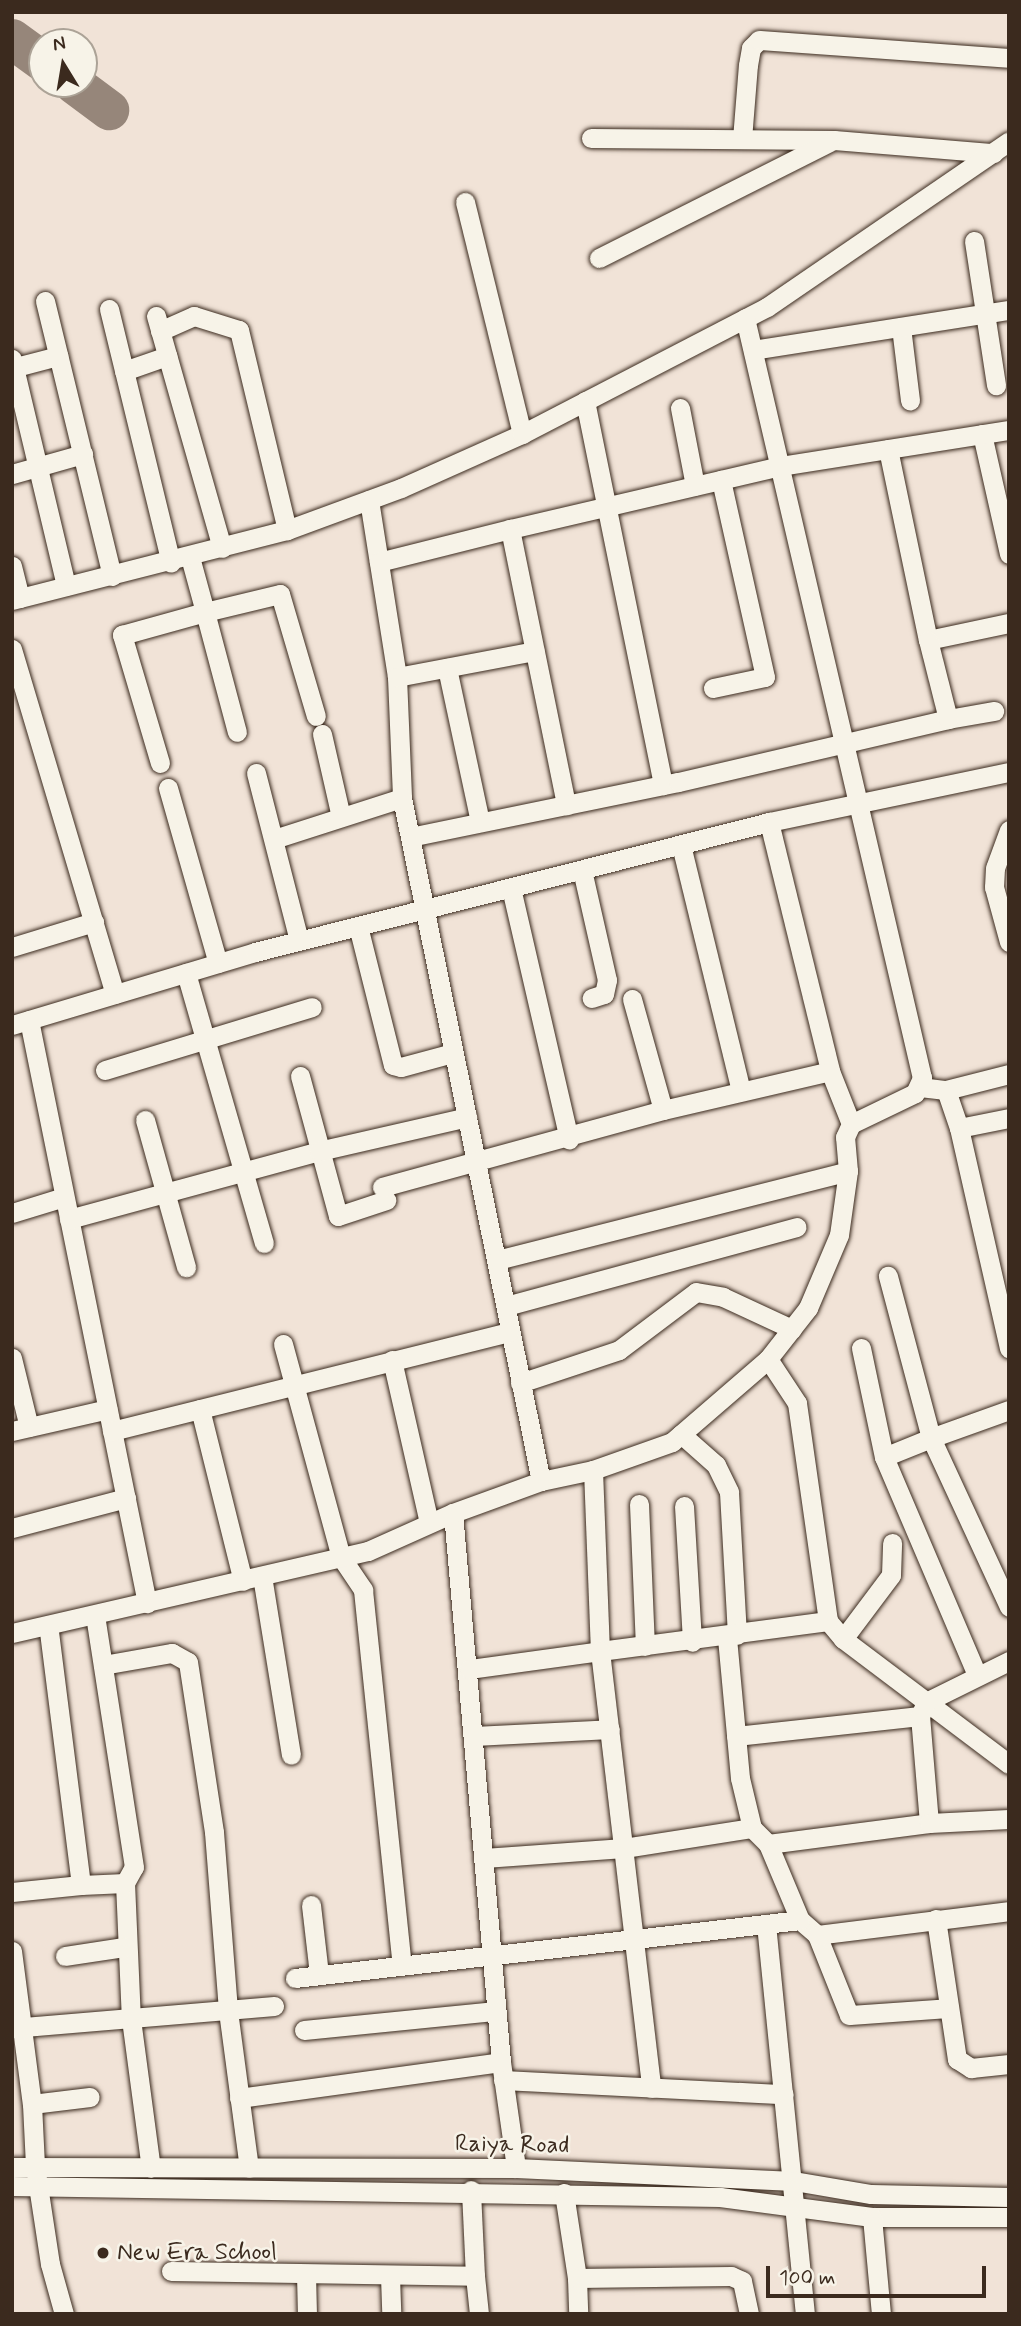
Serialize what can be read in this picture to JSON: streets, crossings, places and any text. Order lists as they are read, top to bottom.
{
  "streets": {
    "street": ["Raiya Road"]
  },
  "places": ["New Era School"],
  "scale_bar": "100 m",
  "north": "top"
}
